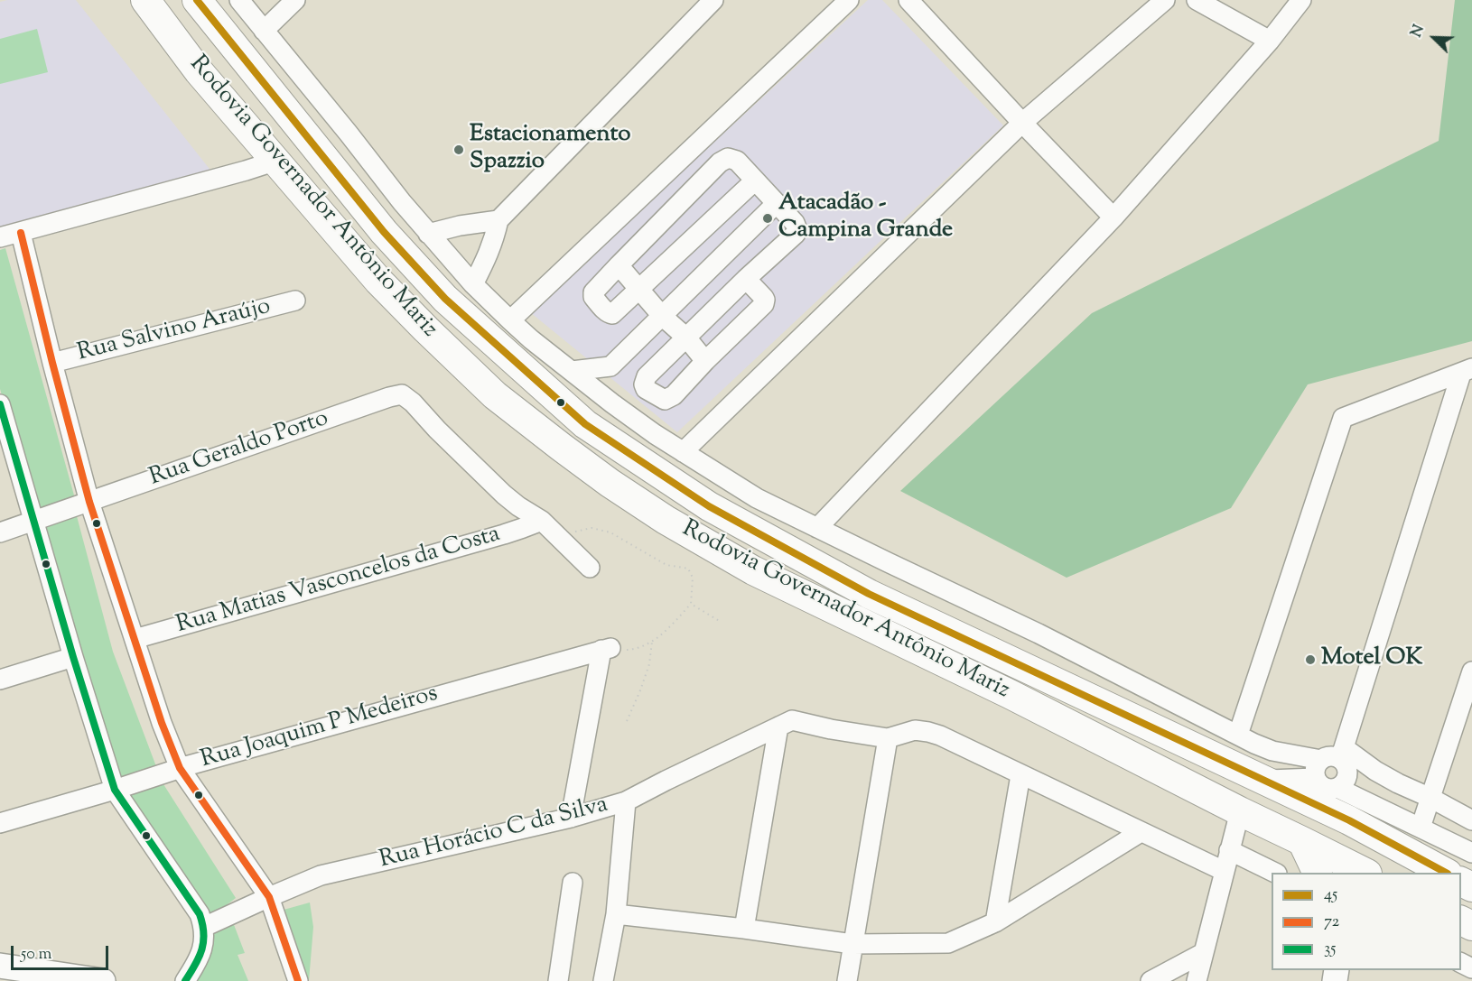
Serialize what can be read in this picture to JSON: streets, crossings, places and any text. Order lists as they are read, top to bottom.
{
  "streets": {
    "highway": ["Rodovia Governador Antônio Mariz"],
    "street": [
      "Rua Salvino Araújo",
      "Rua Geraldo Porto",
      "Rua Matias Vasconcelos da Costa",
      "Rua Joaquim P Medeiros",
      "Rua Horácio C da Silva"
    ]
  },
  "crossings": [
    ["Rua Geraldo Porto", "Rua Matias Vasconcelos da Costa"]
  ],
  "places": ["Estacionamento Spazzio", "Atacadão - Campina Grande", "Motel OK"],
  "lines": ["transit line 45", "transit line 72", "transit line 35"],
  "legend": ["45", "72", "35"],
  "scale_bar": "50 m",
  "north": "top left"
}
